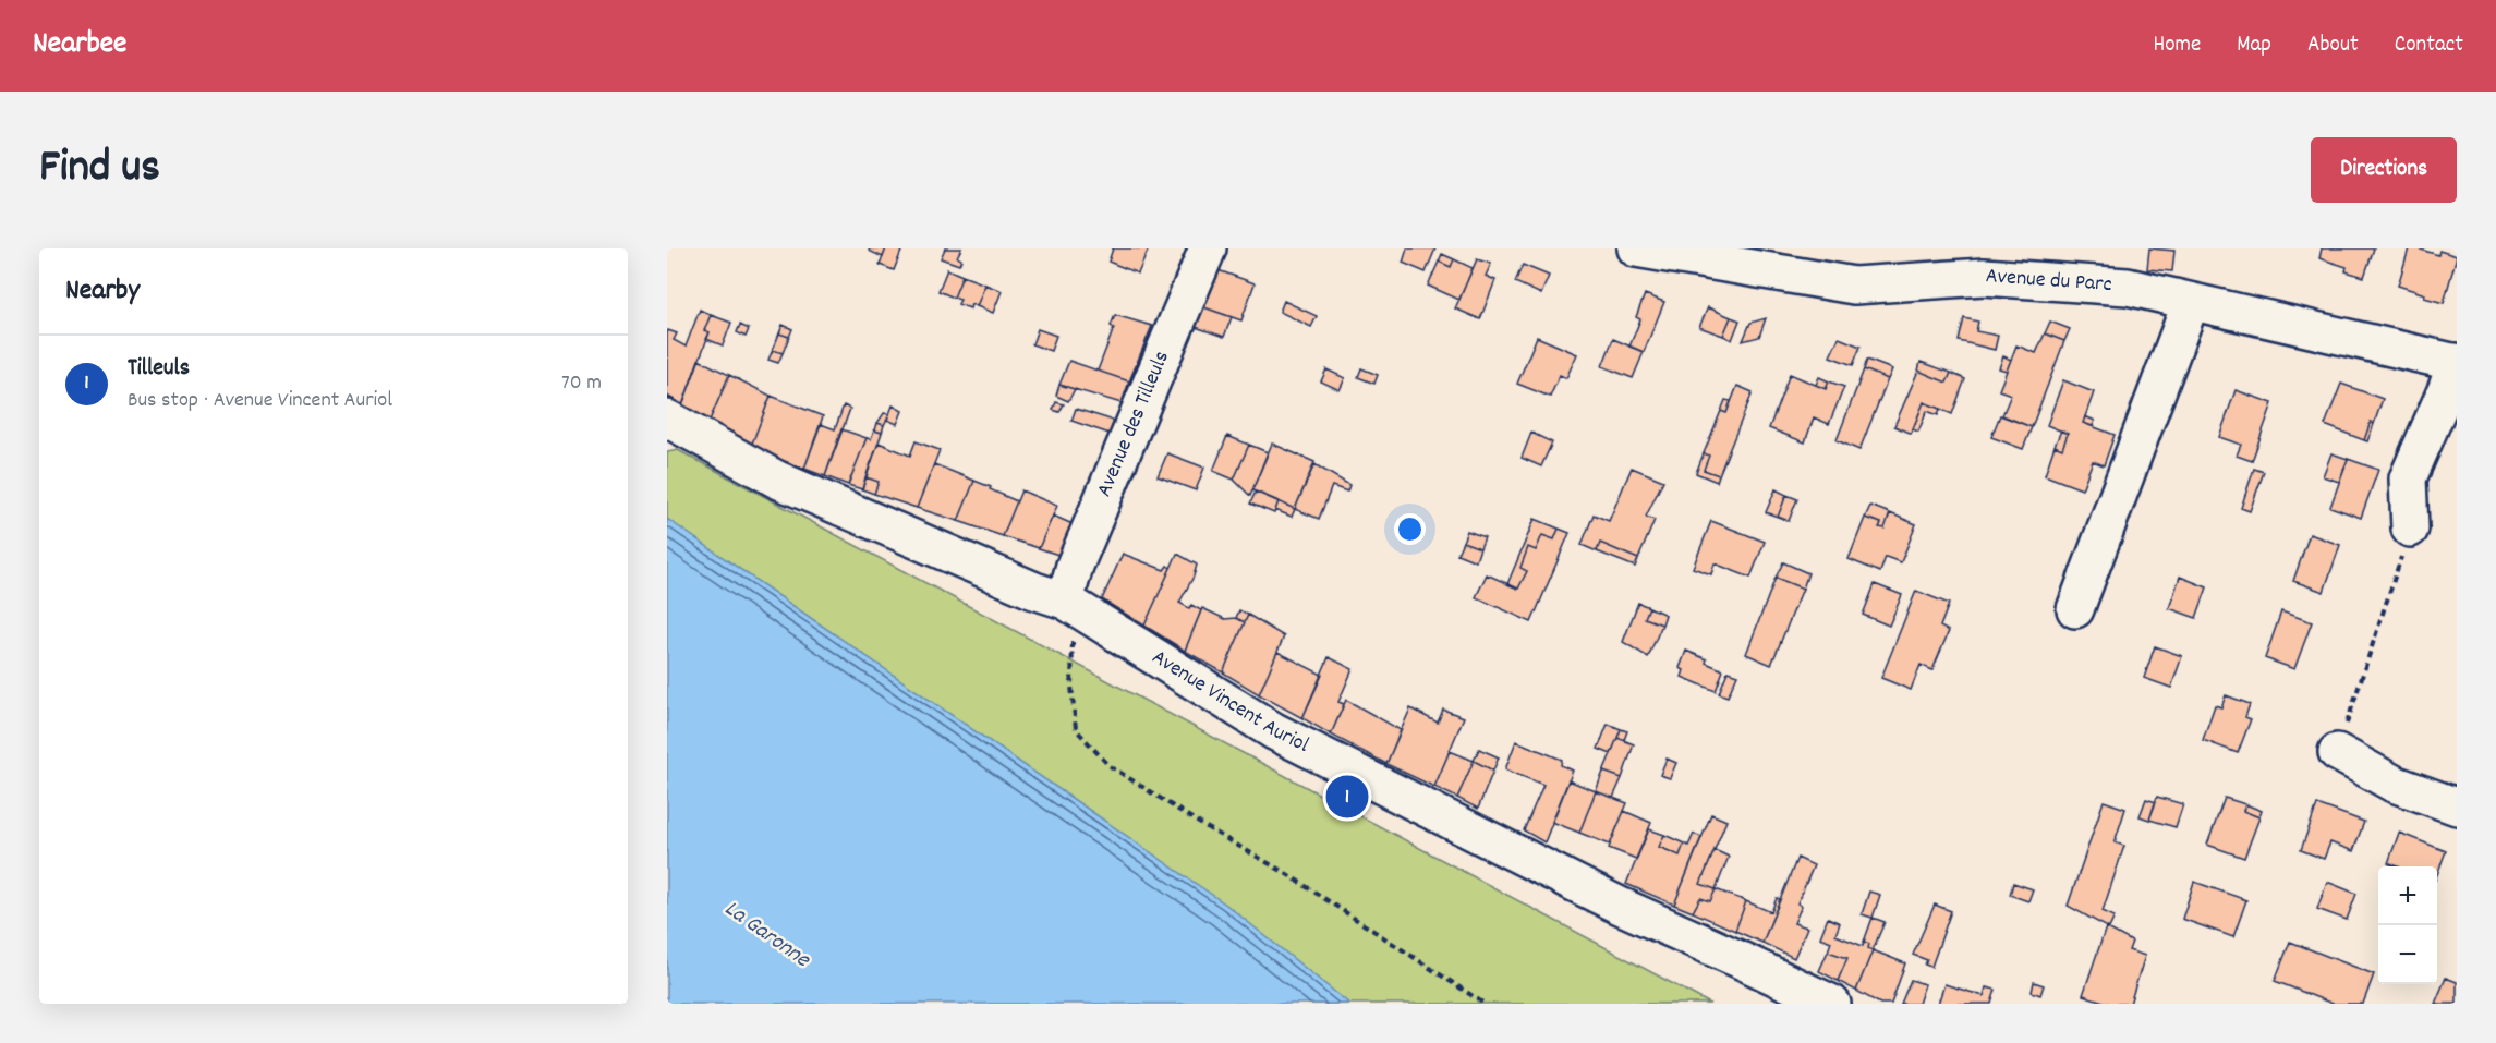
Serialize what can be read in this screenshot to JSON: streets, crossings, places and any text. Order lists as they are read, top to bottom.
{
  "streets": {
    "street": ["Avenue du Parc", "Avenue des Tilleuls", "Avenue Vincent Auriol"]
  },
  "crossings": [
    ["Avenue des Tilleuls", "Avenue Vincent Auriol"]
  ],
  "water": ["La Garonne"],
  "page": {
    "header": "Nearbee",
    "nav": [
      "Home",
      "Map",
      "About",
      "Contact"
    ],
    "title": "Find us",
    "buttons": "Directions",
    "heading": "Nearby",
    "list": [
      {
        "mark": "1",
        "name": "Tilleuls",
        "note": "Bus stop · Avenue Vincent Auriol",
        "value": "70 m"
      }
    ],
    "pins": "1",
    "map_buttons": ["+", "−"]
  }
}
